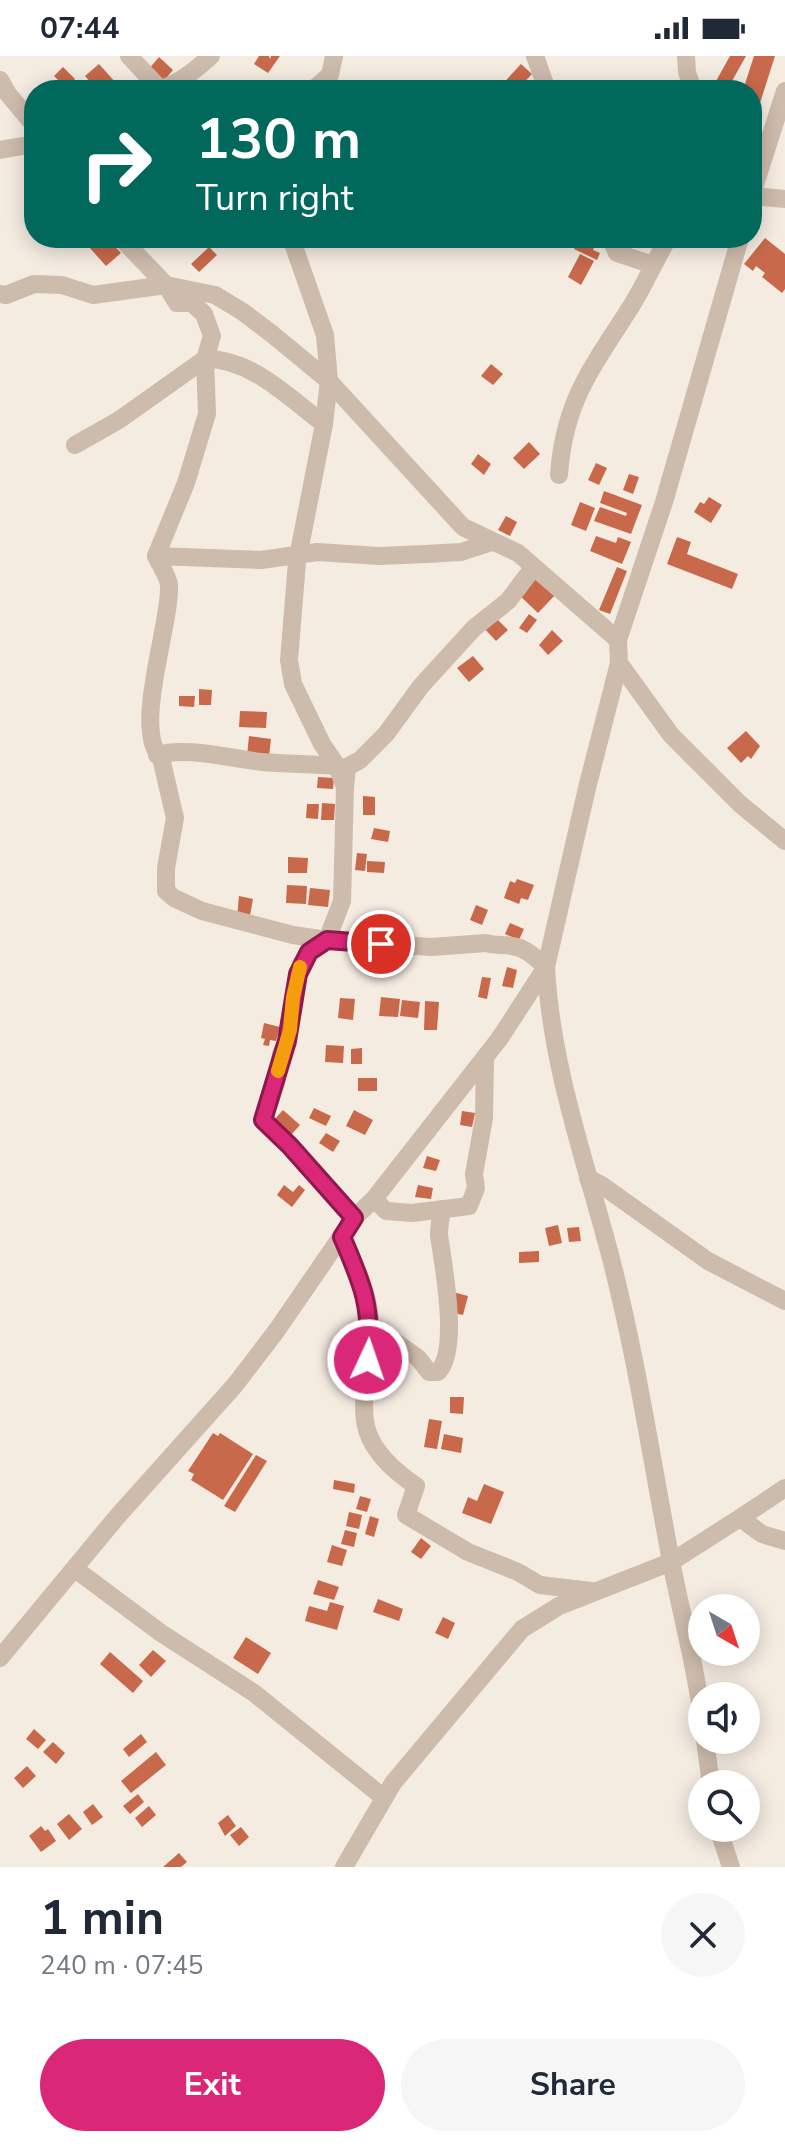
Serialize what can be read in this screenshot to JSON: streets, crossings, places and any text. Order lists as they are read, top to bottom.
{
  "north": "bottom right",
  "page": {
    "status": "07:44",
    "turn": ["130 m", "Turn right"],
    "heading": ["1 min", "240 m · 07:45"],
    "buttons": ["Exit", "Share"]
  }
}
